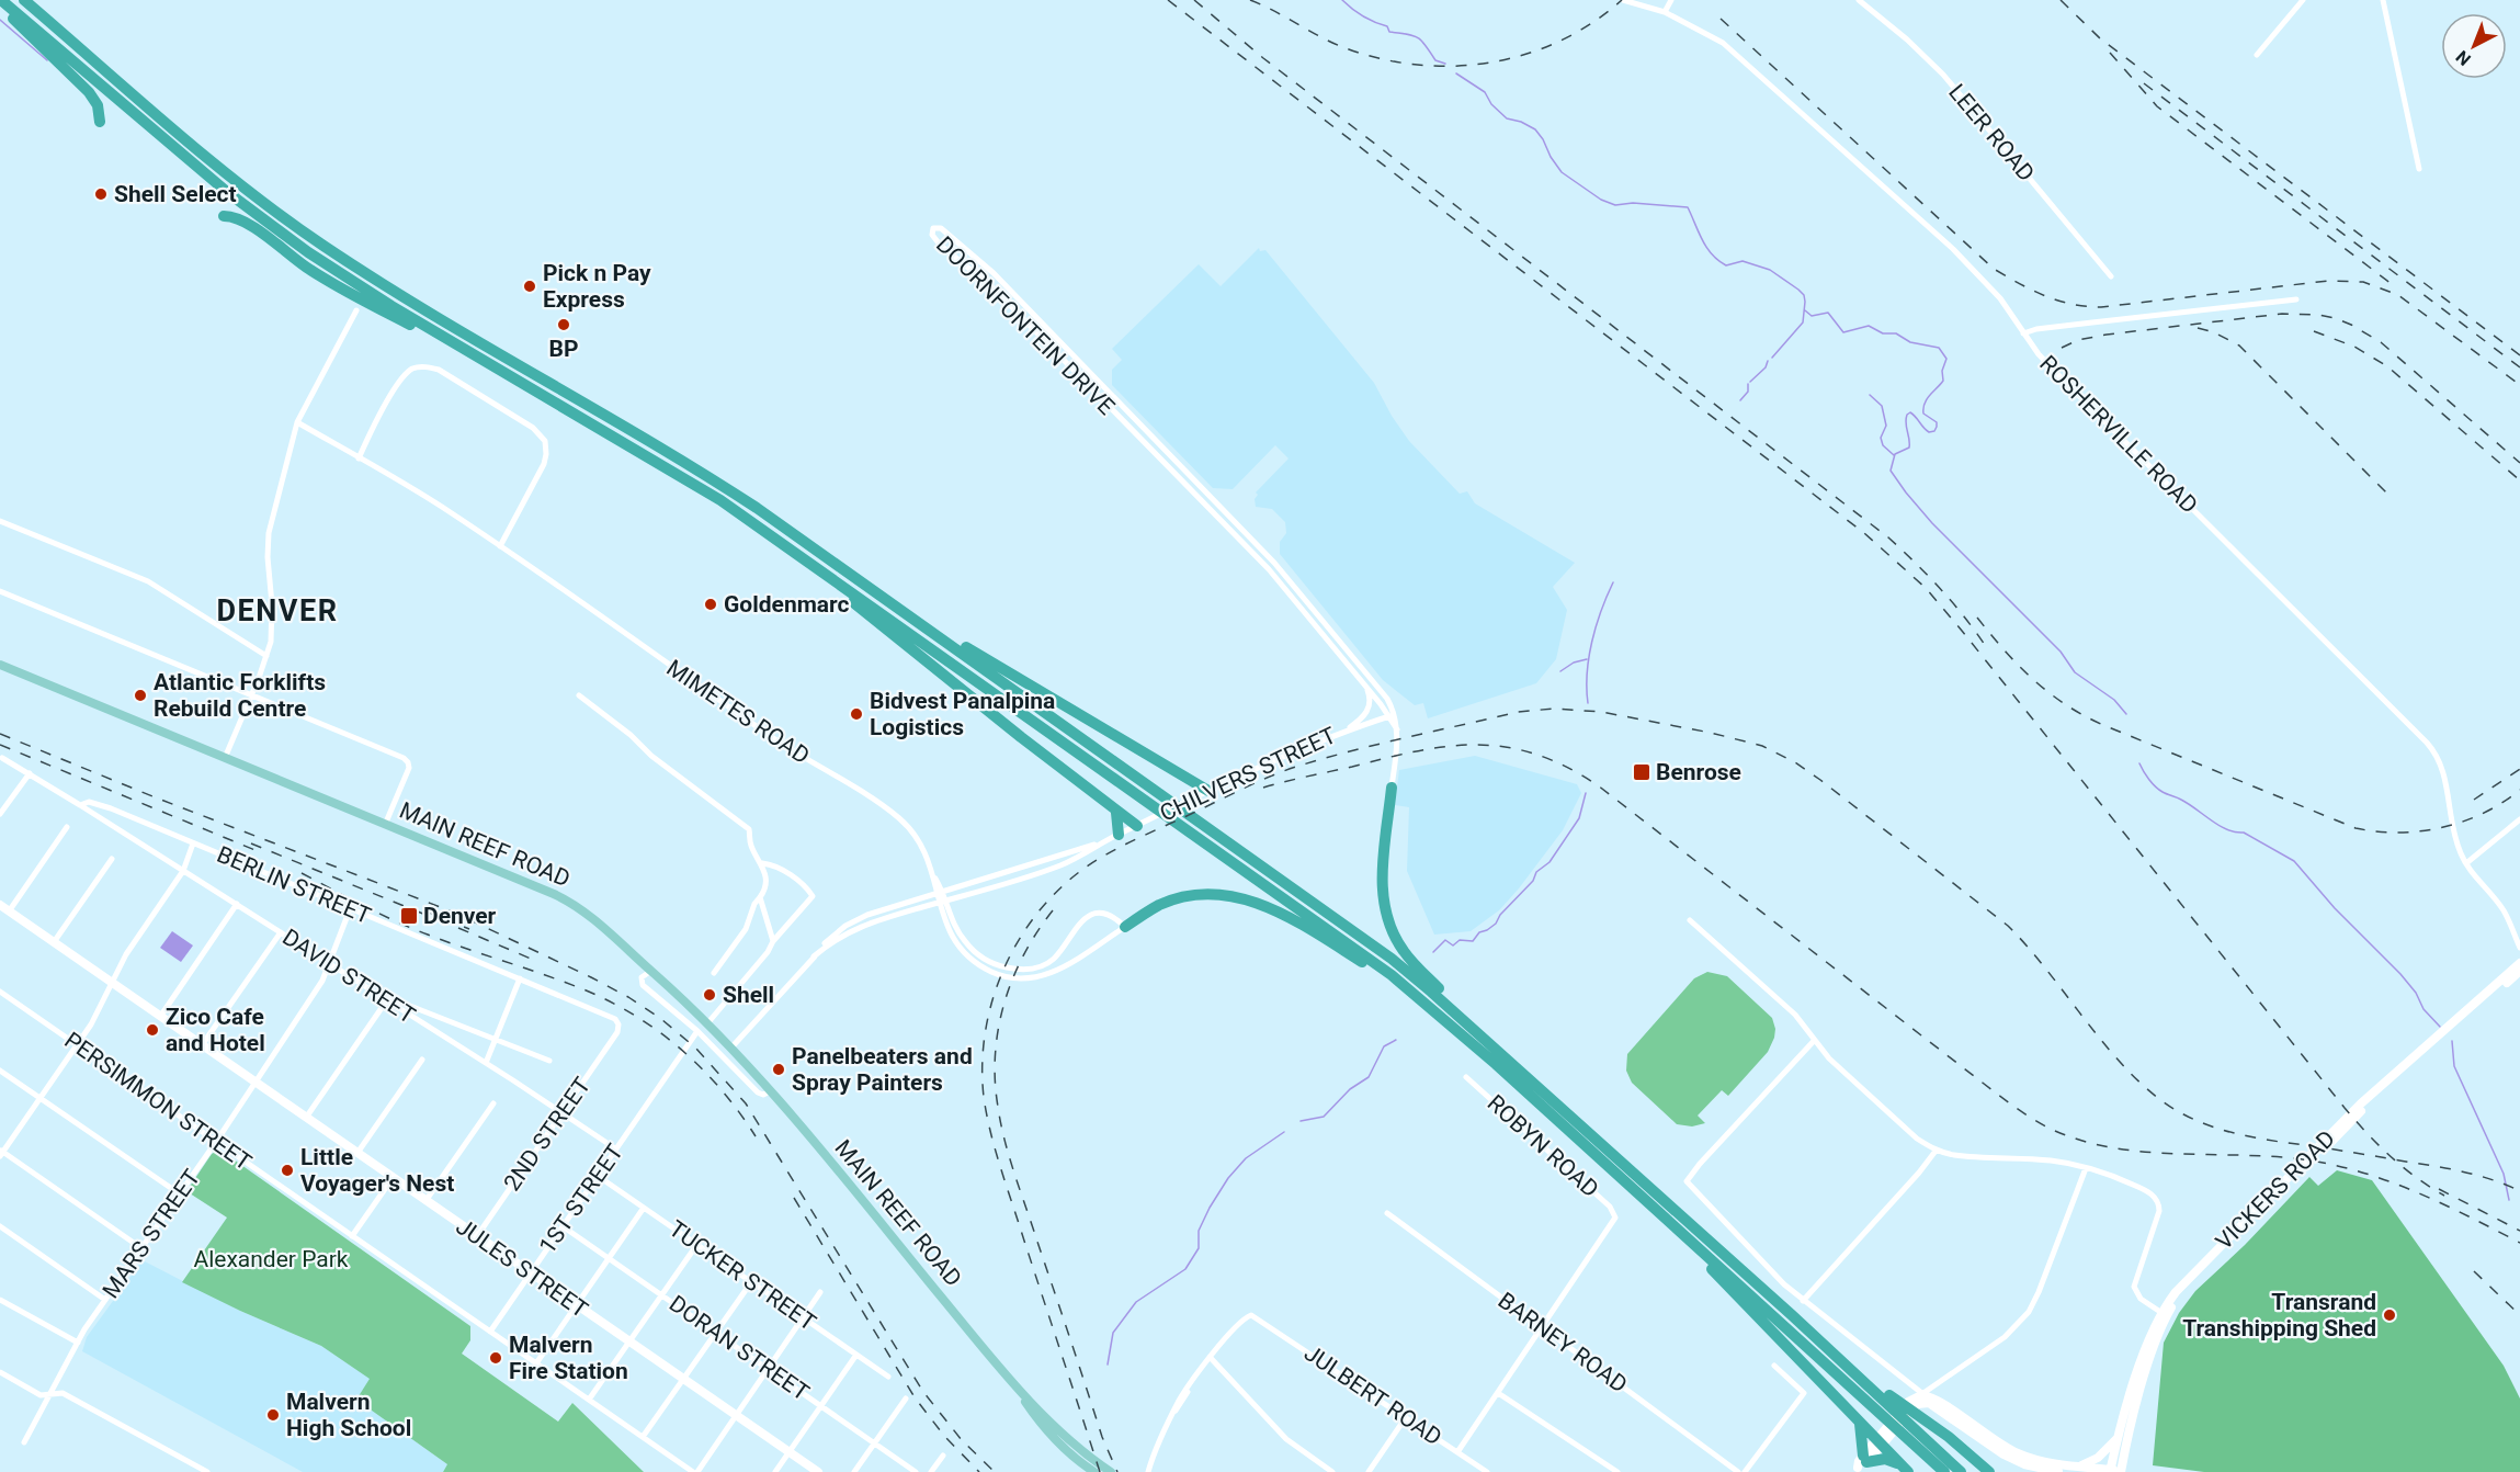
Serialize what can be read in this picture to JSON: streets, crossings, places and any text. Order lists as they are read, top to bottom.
{
  "streets": {
    "main road": ["MAIN REEF ROAD", "VICKERS ROAD", "JULES STREET"],
    "street": [
      "LEER ROAD",
      "DOORNFONTEIN DRIVE",
      "ROSHERVILLE ROAD",
      "MIMETES ROAD",
      "CHILVERS STREET",
      "BERLIN STREET",
      "DAVID STREET",
      "PERSIMMON STREET",
      "2ND STREET",
      "ROBYN ROAD",
      "1ST STREET",
      "MARS STREET",
      "TUCKER STREET",
      "BARNEY ROAD",
      "DORAN STREET",
      "JULBERT ROAD"
    ]
  },
  "crossings": [
    ["DOORNFONTEIN DRIVE", "CHILVERS STREET"],
    ["MIMETES ROAD", "CHILVERS STREET"],
    ["CHILVERS STREET", "MAIN REEF ROAD"],
    ["BERLIN STREET", "DAVID STREET"],
    ["BERLIN STREET", "2ND STREET"],
    ["BERLIN STREET", "MARS STREET"],
    ["DAVID STREET", "2ND STREET"],
    ["DAVID STREET", "1ST STREET"],
    ["DAVID STREET", "MARS STREET"],
    ["PERSIMMON STREET", "1ST STREET"],
    ["PERSIMMON STREET", "MARS STREET"],
    ["2ND STREET", "JULES STREET"],
    ["ROBYN ROAD", "BARNEY ROAD"],
    ["1ST STREET", "JULES STREET"],
    ["1ST STREET", "TUCKER STREET"],
    ["1ST STREET", "DORAN STREET"],
    ["MARS STREET", "JULES STREET"]
  ],
  "districts": ["DENVER"],
  "parks": ["Alexander Park"],
  "places": {
    "other": [
      "Shell Select",
      "Pick n Pay Express",
      "BP",
      "Goldenmarc",
      "Atlantic Forklifts Rebuild Centre",
      "Bidvest Panalpina Logistics",
      "Shell",
      "Zico Cafe and Hotel",
      "Panelbeaters and Spray Painters",
      "Little Voyager's Nest",
      "Transrand Transhipping Shed",
      "Malvern Fire Station",
      "Malvern High School"
    ],
    "transit": ["Benrose", "Denver"]
  },
  "north": "bottom left"
}
